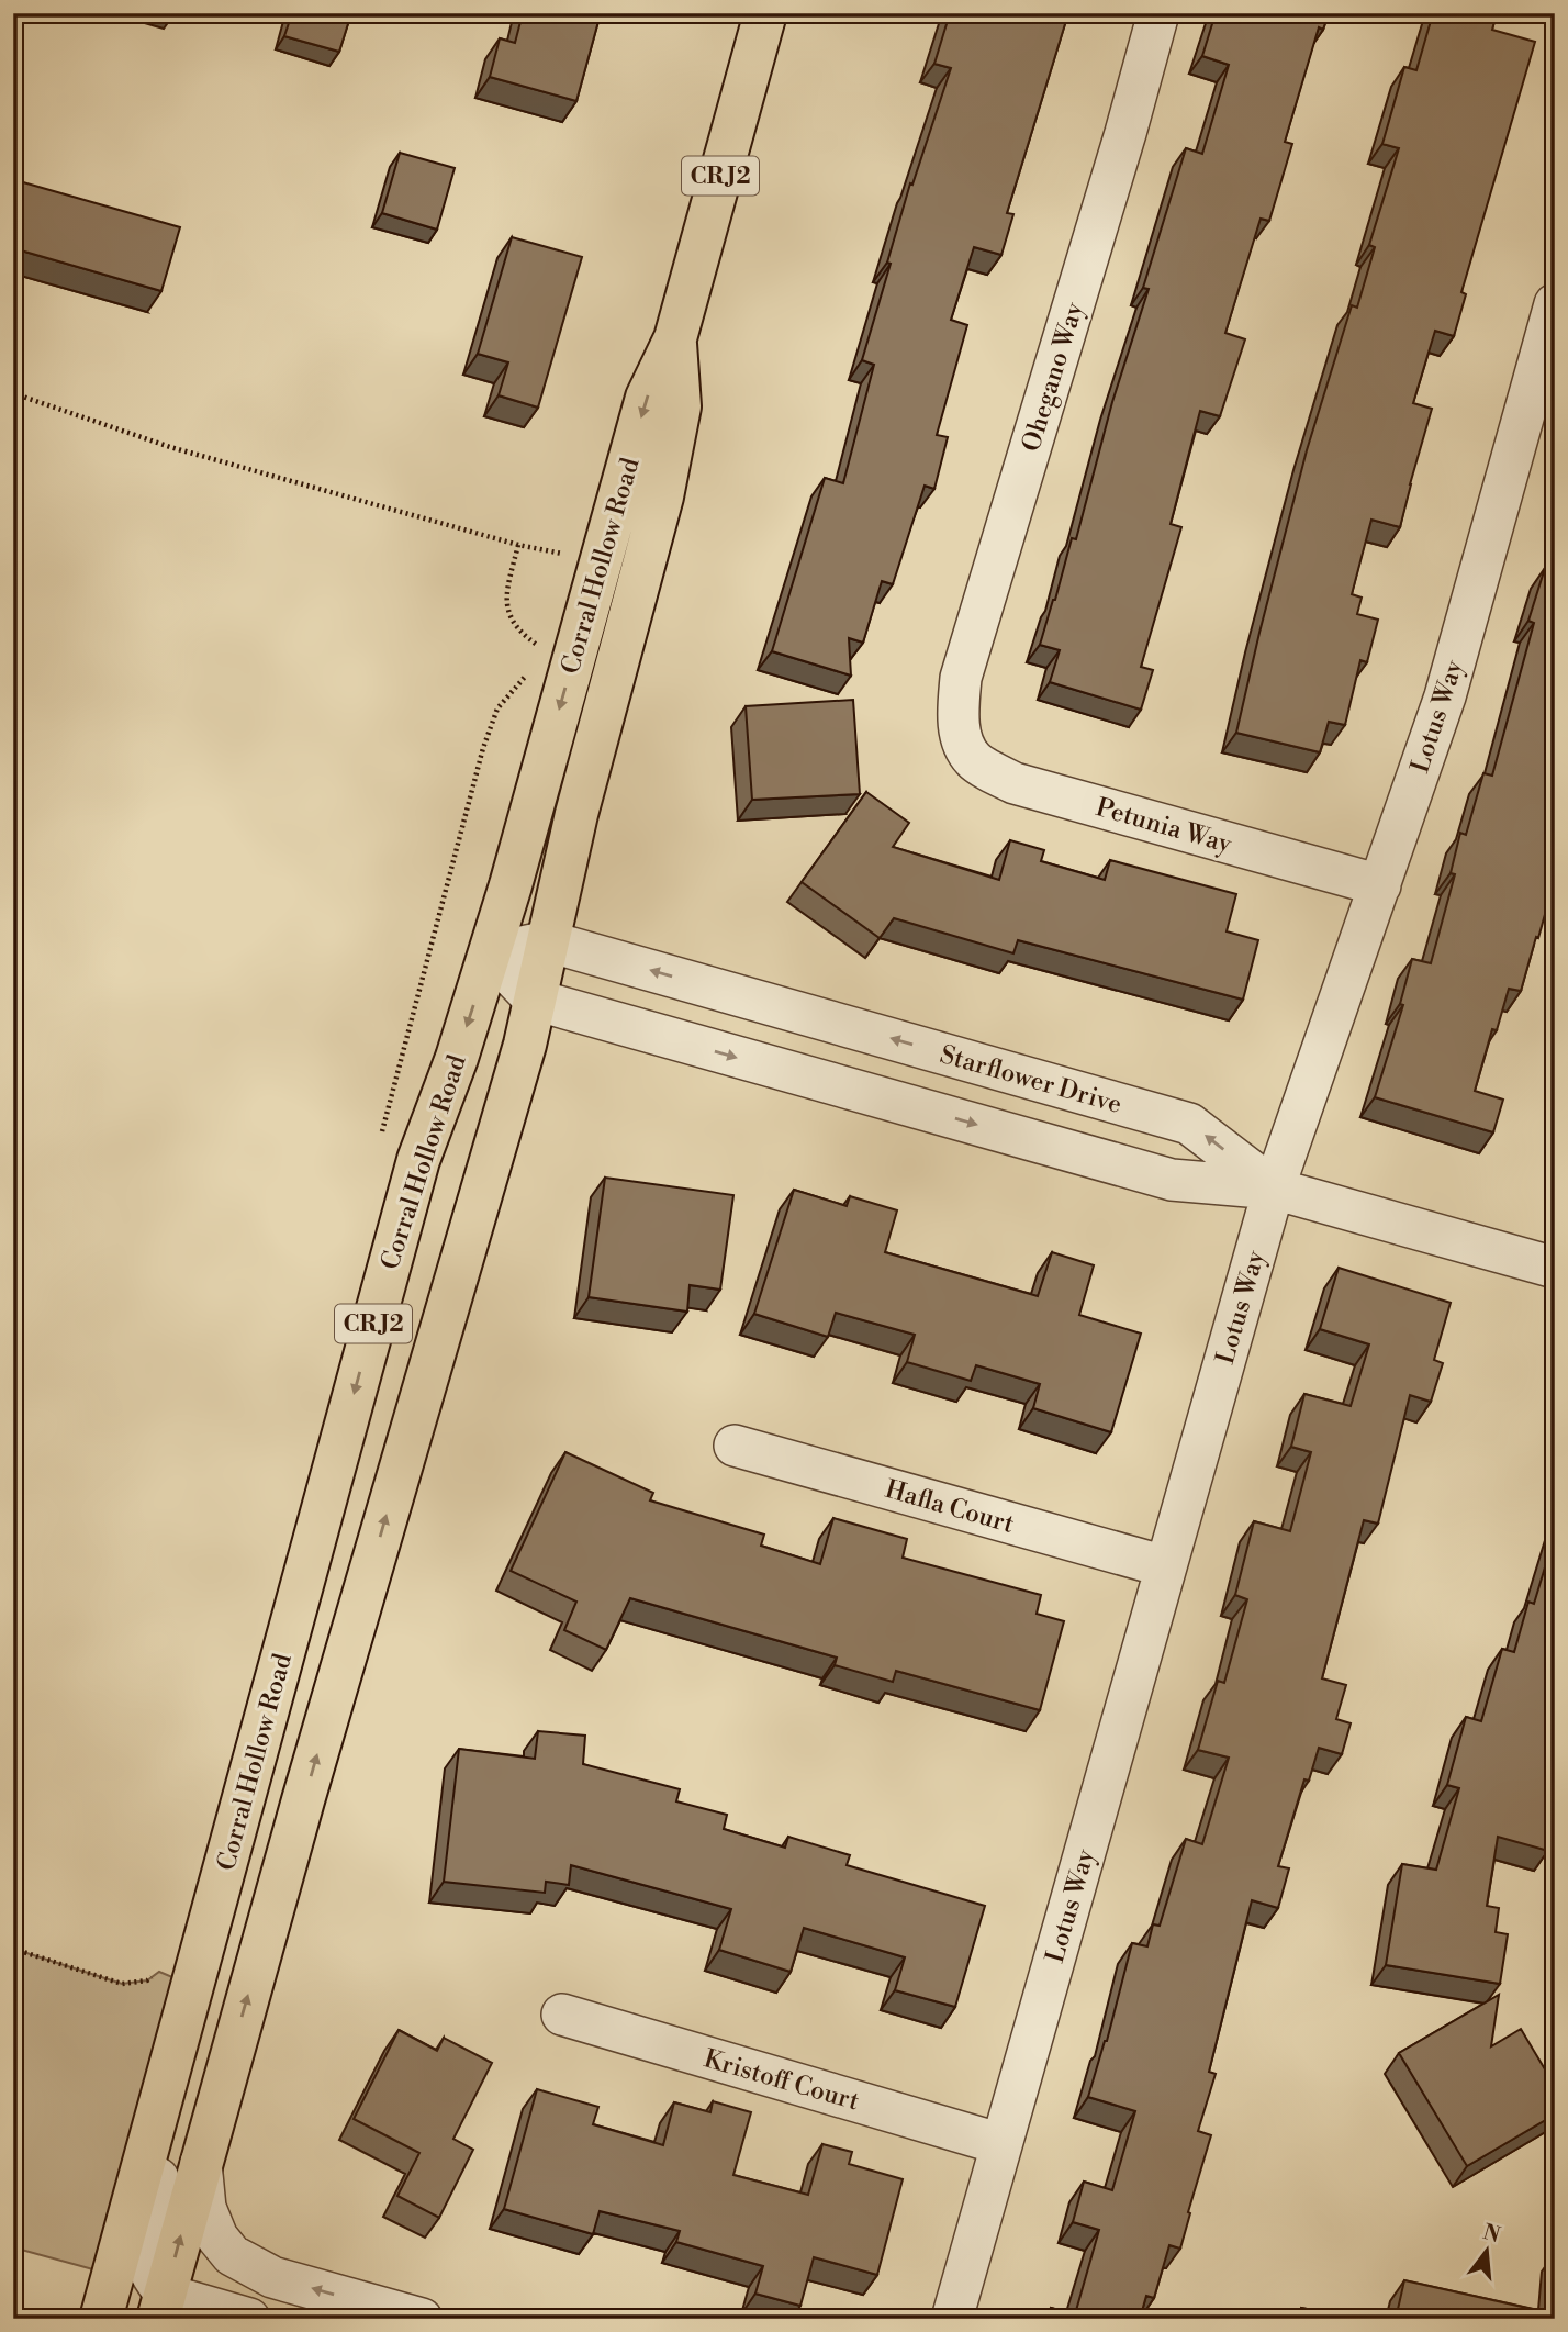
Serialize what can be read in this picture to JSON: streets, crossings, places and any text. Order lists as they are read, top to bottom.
{
  "streets": {
    "main road": ["CR J2", "Corral Hollow Road"],
    "street": [
      "Ohegano Way",
      "Lotus Way",
      "Petunia Way",
      "Starflower Drive",
      "Hafla Court",
      "Kristoff Court"
    ]
  },
  "crossings": [
    ["Ohegano Way", "Petunia Way"],
    ["Corral Hollow Road", "Starflower Drive"],
    ["Lotus Way", "Petunia Way"],
    ["Lotus Way", "Starflower Drive"],
    ["Lotus Way", "Hafla Court"],
    ["Lotus Way", "Kristoff Court"]
  ],
  "north": "top"
}
